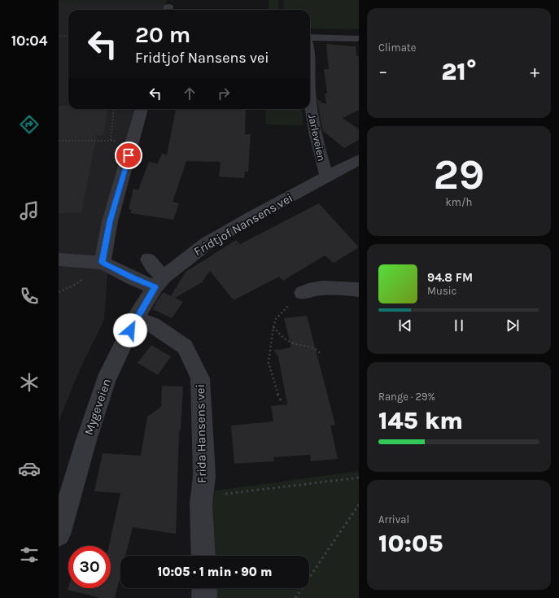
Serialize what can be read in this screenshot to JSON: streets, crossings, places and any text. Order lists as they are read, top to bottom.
{
  "streets": {
    "street": [
      "Jarleveien",
      "Fridtjof Nansens vei",
      "Mygeveien",
      "Frida Hansens vei"
    ]
  },
  "crossings": [
    ["Jarleveien", "Fridtjof Nansens vei"],
    ["Fridtjof Nansens vei", "Mygeveien"],
    ["Mygeveien", "Frida Hansens vei"]
  ],
  "page": {
    "tabs": "10:04",
    "tile": [
      "Climate",
      ["29", "km/h"],
      ["Range · 29%", "145 km"],
      ["Arrival", "10:05"]
    ],
    "turn": ["20 m", "Fridtjof Nansens vei"],
    "heat": ["−", "21°", "+"],
    "song": ["94.8 FM", "Music"],
    "limit": "30",
    "trip": "10:05 · 1 min · 90 m"
  }
}
